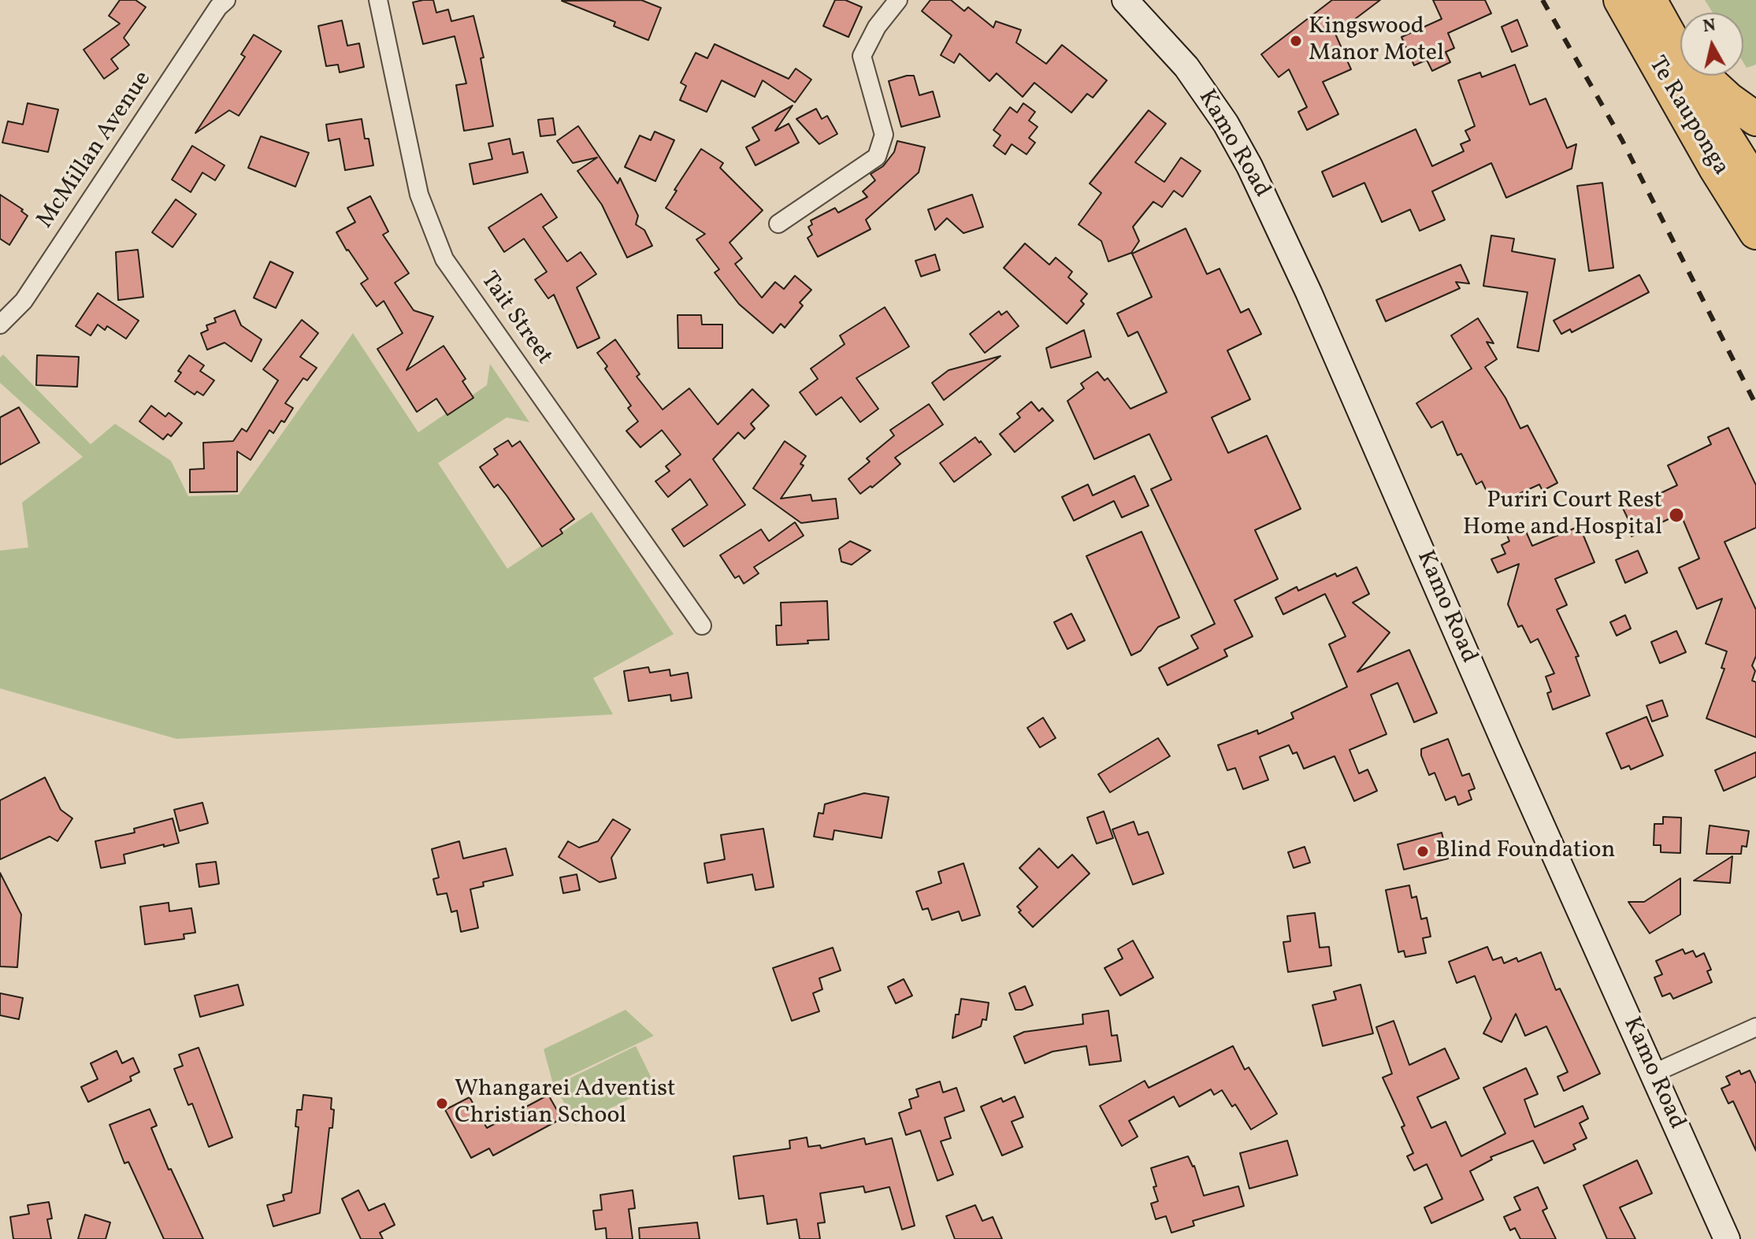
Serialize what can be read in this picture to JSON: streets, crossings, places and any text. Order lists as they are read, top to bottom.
{
  "streets": {
    "highway": ["Te Rauponga"],
    "main road": ["Kamo Road"],
    "street": ["McMillan Avenue", "Tait Street"]
  },
  "places": [
    "Kingswood Manor Motel",
    "Puriri Court Rest Home and Hospital",
    "Blind Foundation",
    "Whangarei Adventist Christian School"
  ],
  "north": "top"
}
